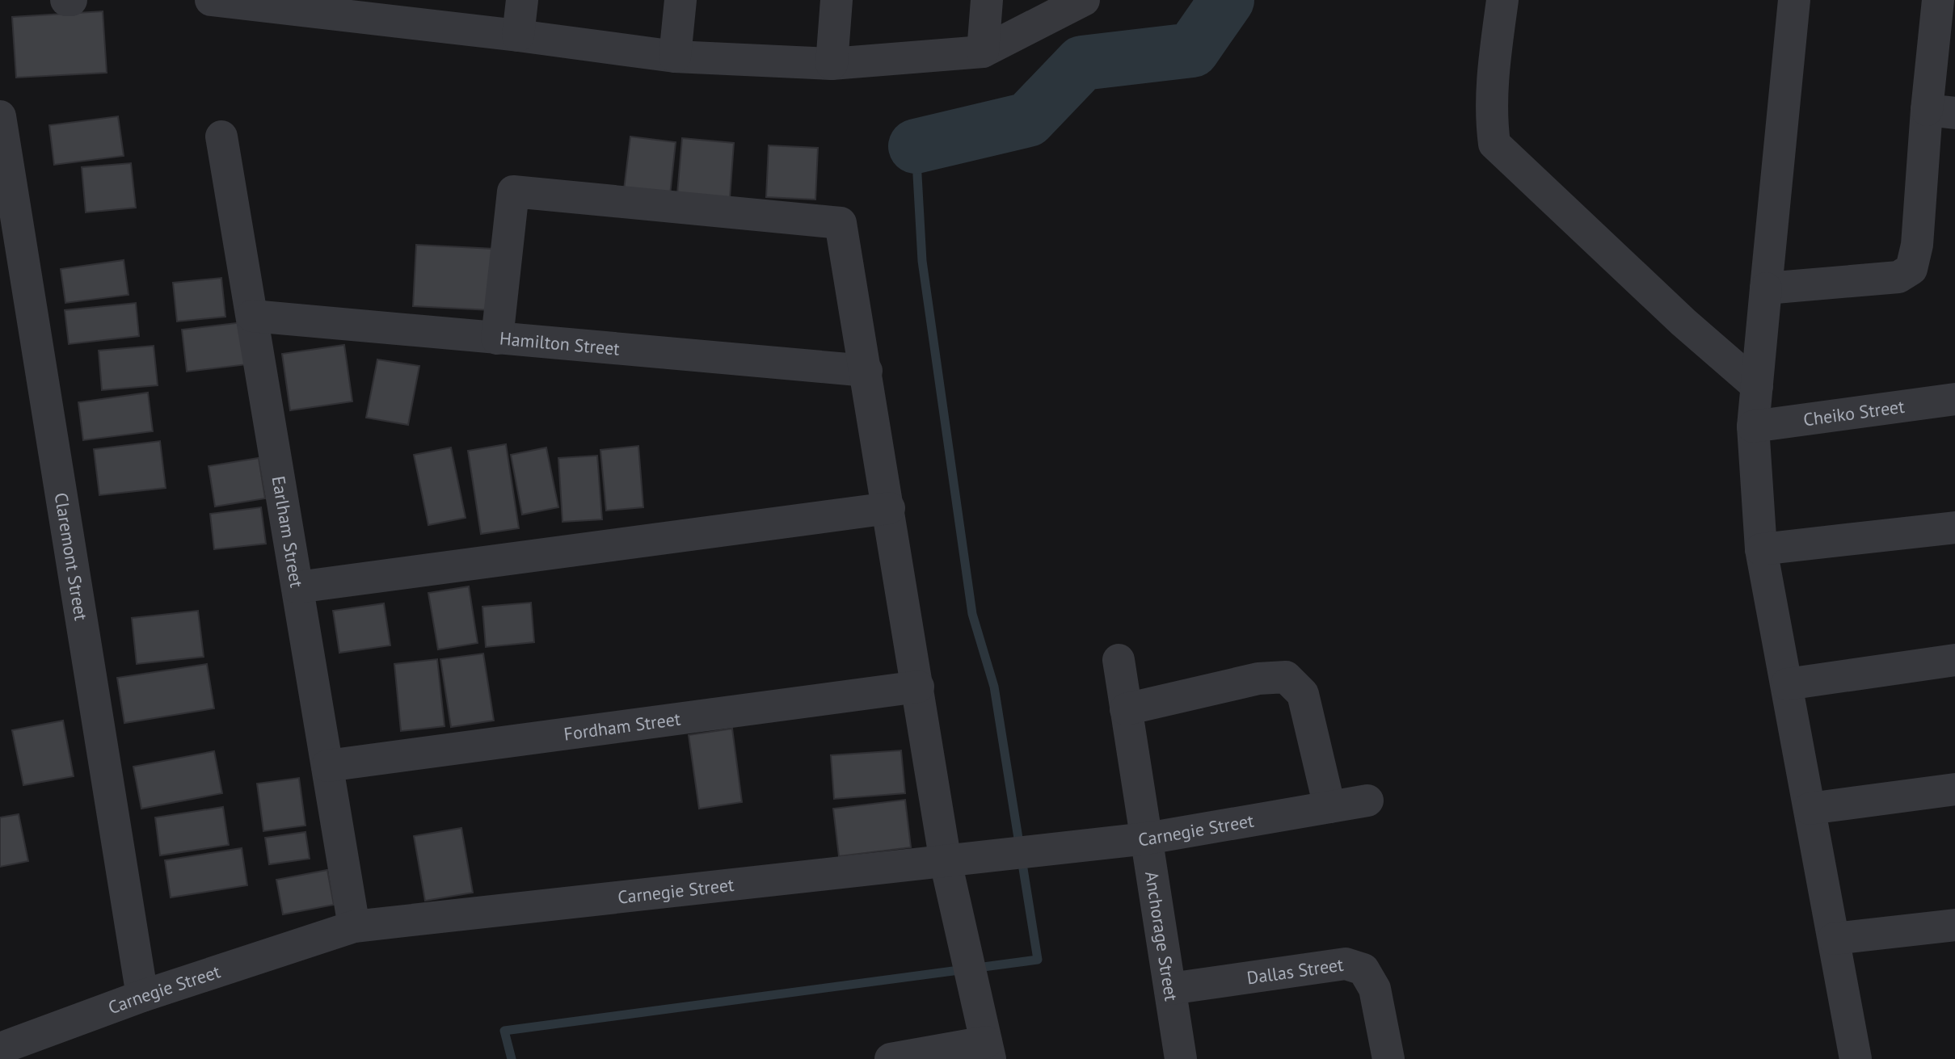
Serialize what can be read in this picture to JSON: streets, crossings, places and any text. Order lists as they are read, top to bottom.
{
  "streets": {
    "street": [
      "Hamilton Street",
      "Cheiko Street",
      "Earlham Street",
      "Claremont Street",
      "Fordham Street",
      "Carnegie Street",
      "Anchorage Street",
      "Dallas Street"
    ]
  },
  "crossings": [
    ["Hamilton Street", "Earlham Street"],
    ["Earlham Street", "Fordham Street"],
    ["Earlham Street", "Carnegie Street"],
    ["Claremont Street", "Carnegie Street"],
    ["Carnegie Street", "Anchorage Street"],
    ["Anchorage Street", "Dallas Street"]
  ]
}
